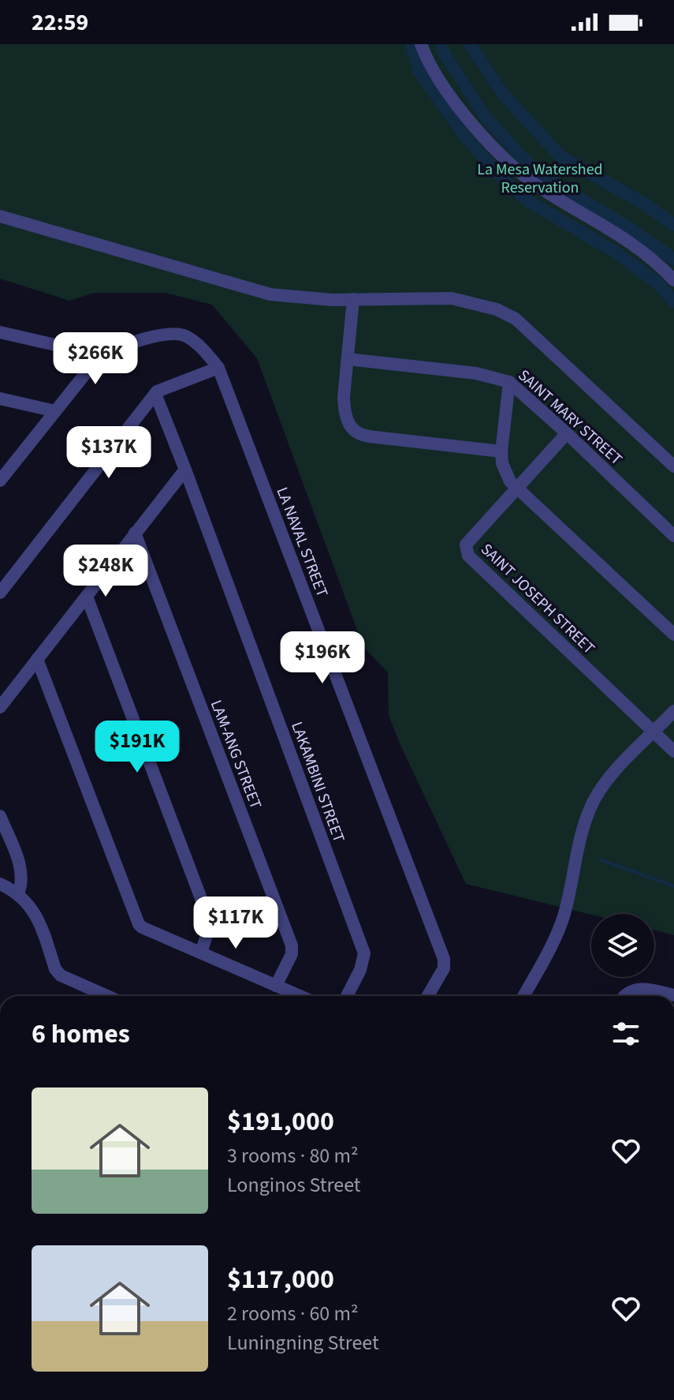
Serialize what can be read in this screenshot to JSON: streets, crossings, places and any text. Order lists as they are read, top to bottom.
{
  "streets": {
    "street": [
      "SAINT MARY STREET",
      "LA NAVAL STREET",
      "SAINT JOSEPH STREET",
      "LAM-ANG STREET",
      "LAKAMBINI STREET"
    ]
  },
  "crossings": [
    ["SAINT MARY STREET", "SAINT JOSEPH STREET"]
  ],
  "parks": ["La Mesa Watershed Reservation"],
  "page": {
    "status": "22:59",
    "price": [
      "$266K",
      "$137K",
      "$248K",
      "$196K",
      "$191K",
      "$117K"
    ],
    "heading": "6 homes",
    "list": [
      {
        "name": "$191,000",
        "note": "3 rooms · 80 m² · Longinos Street"
      },
      {
        "name": "$117,000",
        "note": "2 rooms · 60 m² · Luningning Street"
      }
    ]
  }
}
